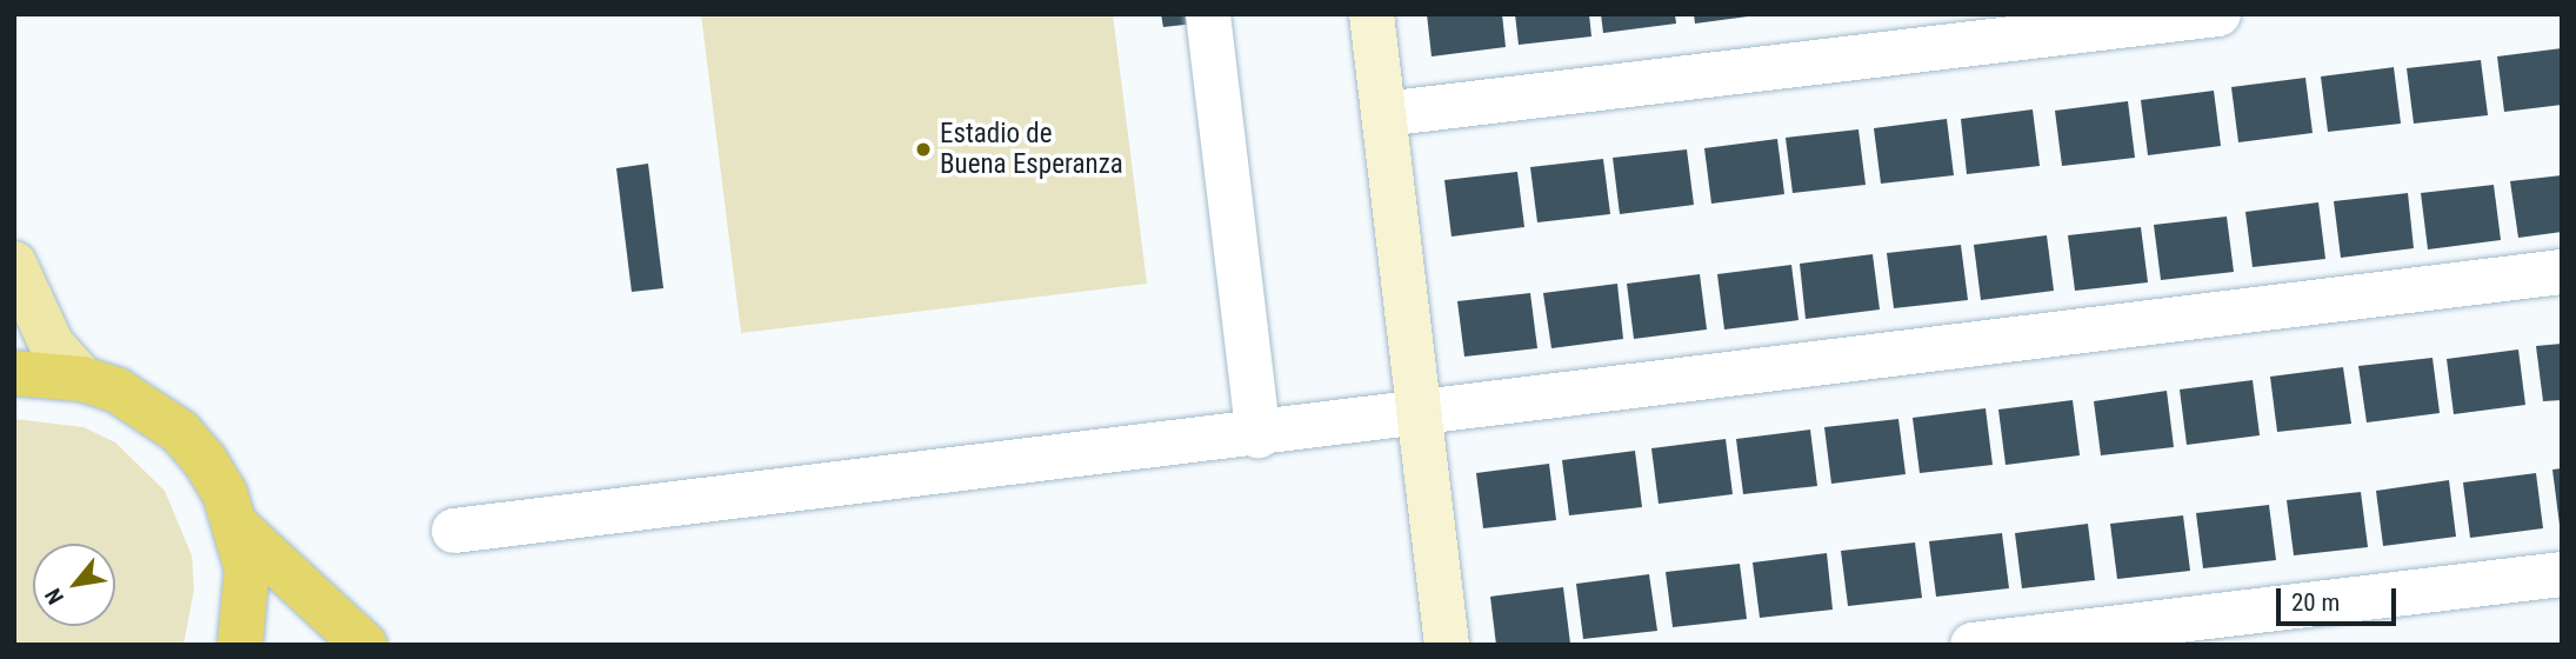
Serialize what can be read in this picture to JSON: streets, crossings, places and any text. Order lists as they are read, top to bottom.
{
  "places": ["Estadio de Buena Esperanza"],
  "scale_bar": "20 m",
  "north": "bottom left"
}
